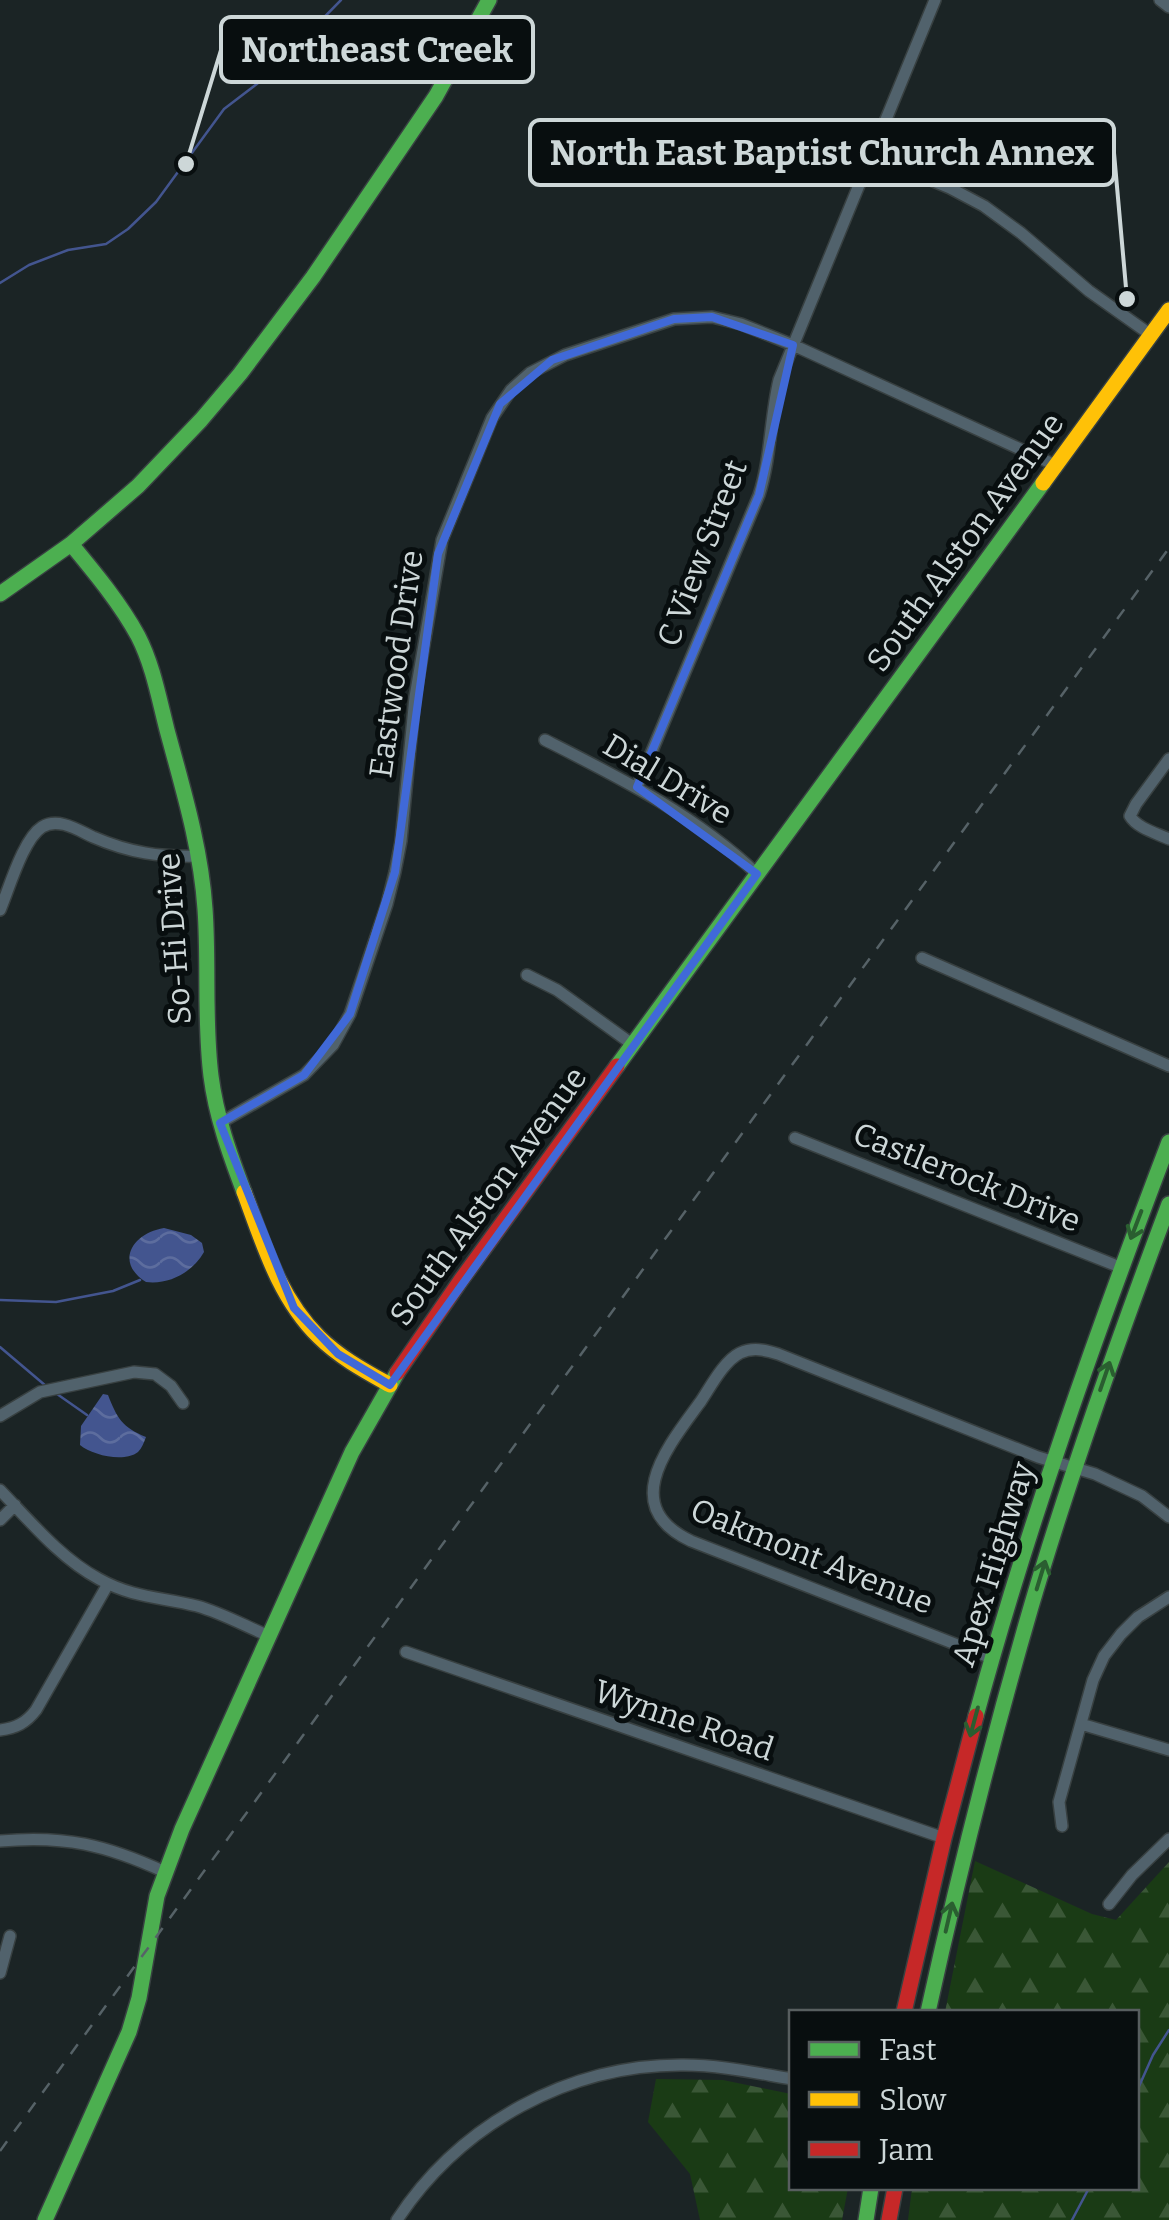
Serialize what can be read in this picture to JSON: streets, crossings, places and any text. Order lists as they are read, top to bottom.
{
  "streets": {
    "street": [
      "South Alston Avenue",
      "C View Street",
      "Eastwood Drive",
      "Dial Drive",
      "So-Hi Drive",
      "Castlerock Drive",
      "Oakmont Avenue",
      "Apex Highway",
      "Wynne Road"
    ]
  },
  "crossings": [
    ["South Alston Avenue", "Eastwood Drive"],
    ["South Alston Avenue", "Dial Drive"],
    ["South Alston Avenue", "So-Hi Drive"],
    ["C View Street", "Eastwood Drive"],
    ["C View Street", "Dial Drive"],
    ["Eastwood Drive", "So-Hi Drive"],
    ["Castlerock Drive", "Apex Highway"],
    ["Oakmont Avenue", "Apex Highway"],
    ["Apex Highway", "Wynne Road"]
  ],
  "places": ["Northeast Creek", "North East Baptist Church Annex"],
  "legend": ["Fast", "Slow", "Jam"]
}
